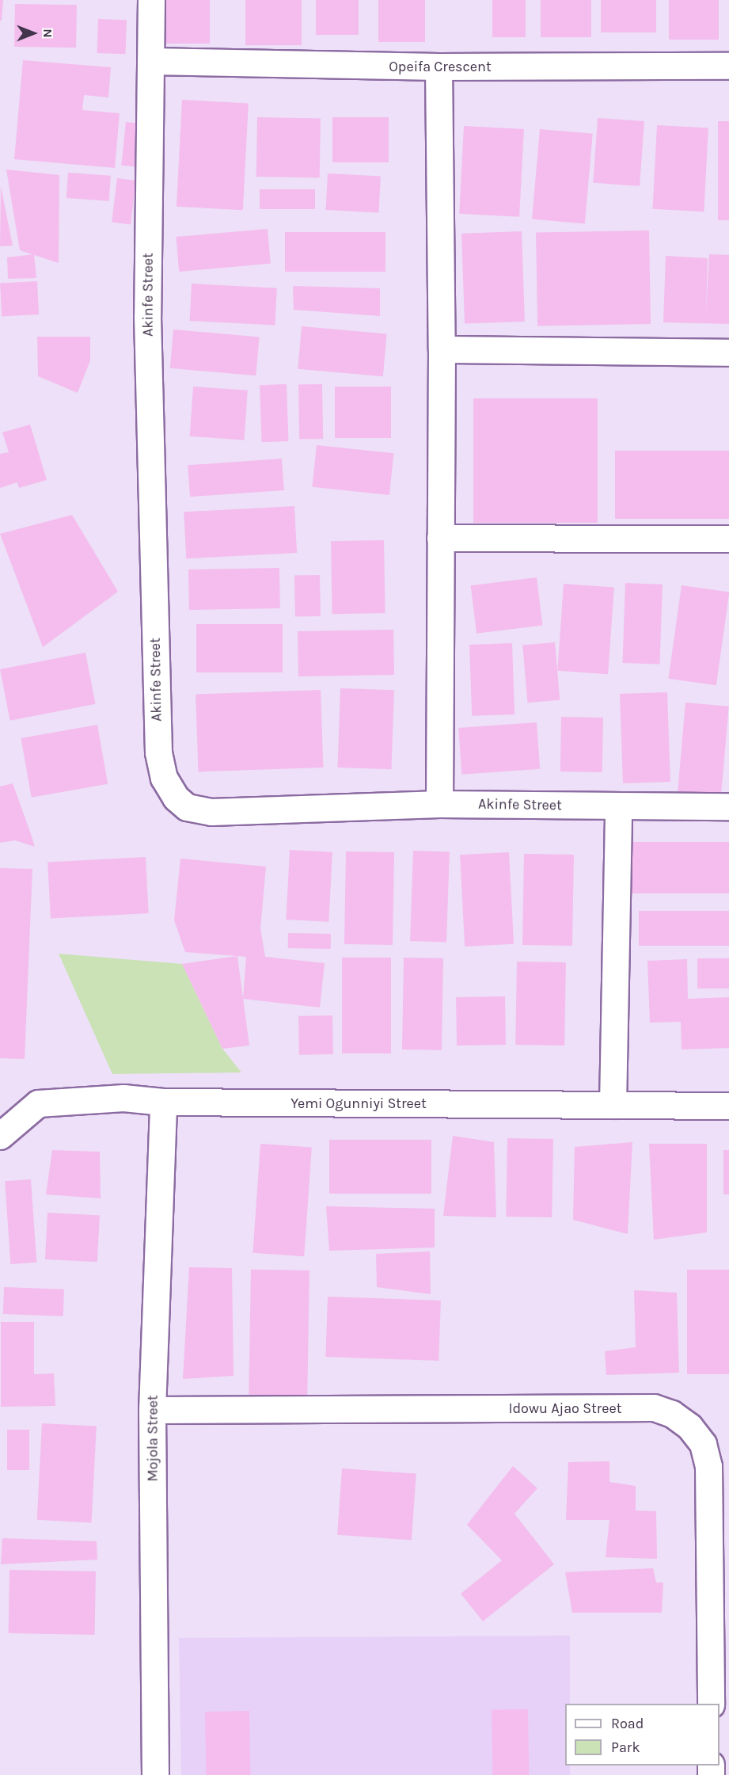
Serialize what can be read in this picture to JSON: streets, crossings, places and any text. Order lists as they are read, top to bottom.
{
  "streets": {
    "street": [
      "Opeifa Crescent",
      "Akinfe Street",
      "Yemi Ogunniyi Street",
      "Idowu Ajao Street",
      "Mojola Street"
    ]
  },
  "crossings": [
    ["Opeifa Crescent", "Akinfe Street"],
    ["Yemi Ogunniyi Street", "Mojola Street"],
    ["Idowu Ajao Street", "Mojola Street"]
  ],
  "legend": ["Road", "Park"],
  "north": "right"
}
